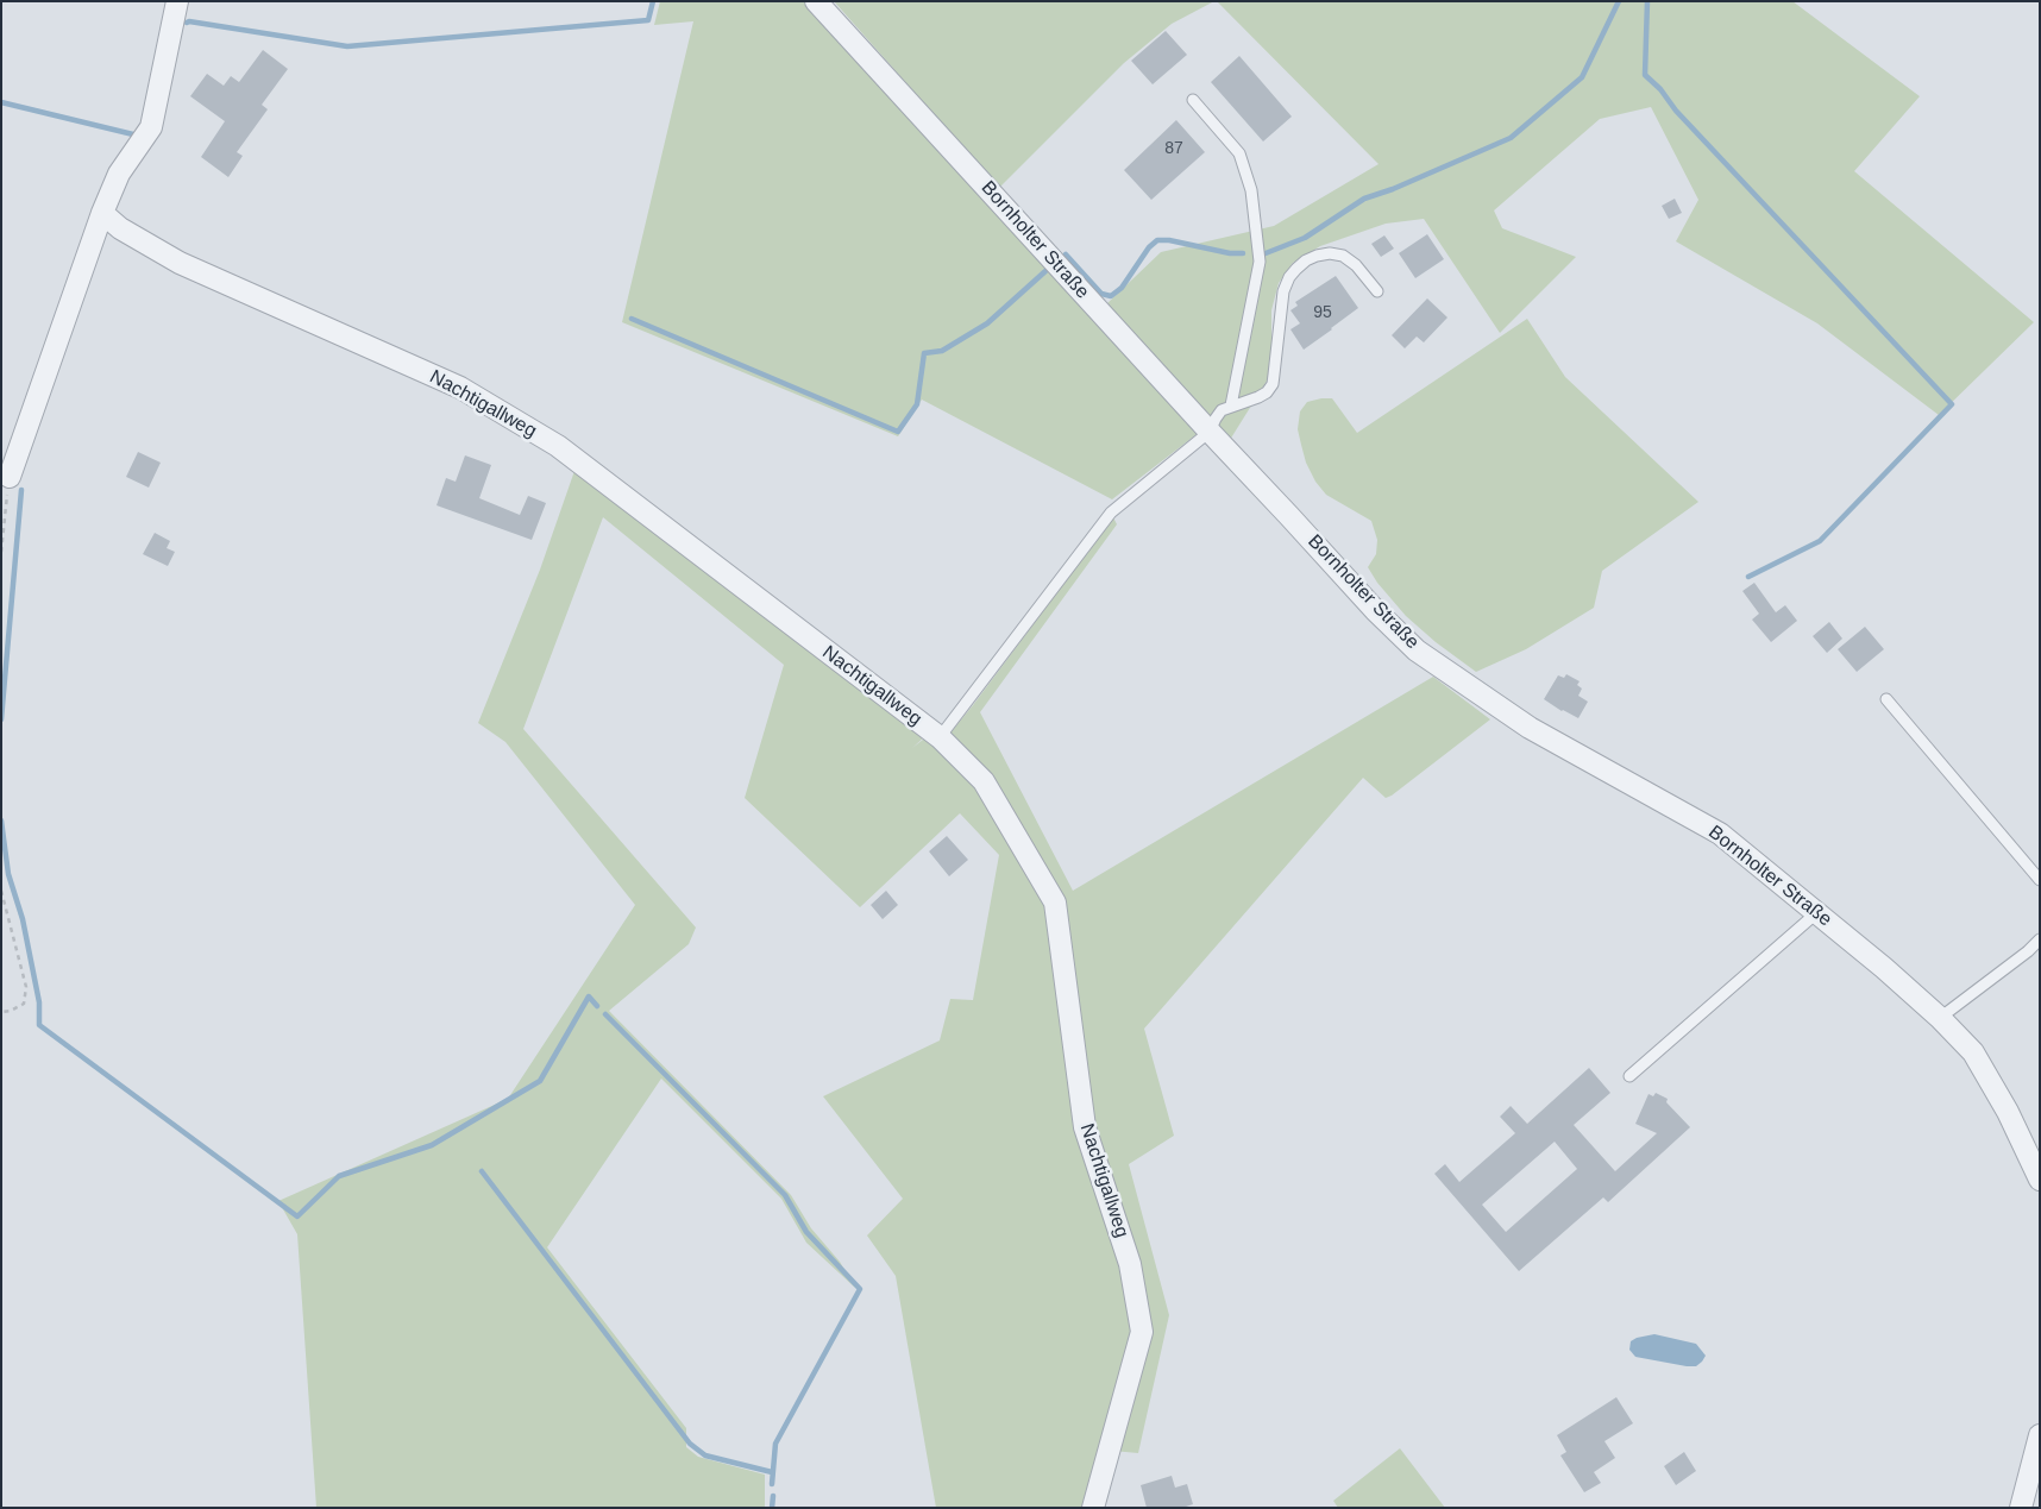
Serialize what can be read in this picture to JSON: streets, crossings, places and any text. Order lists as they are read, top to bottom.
{
  "streets": {
    "street": ["Bornholter Straße", "Nachtigallweg"]
  },
  "house_numbers": ["87", "95"]
}
